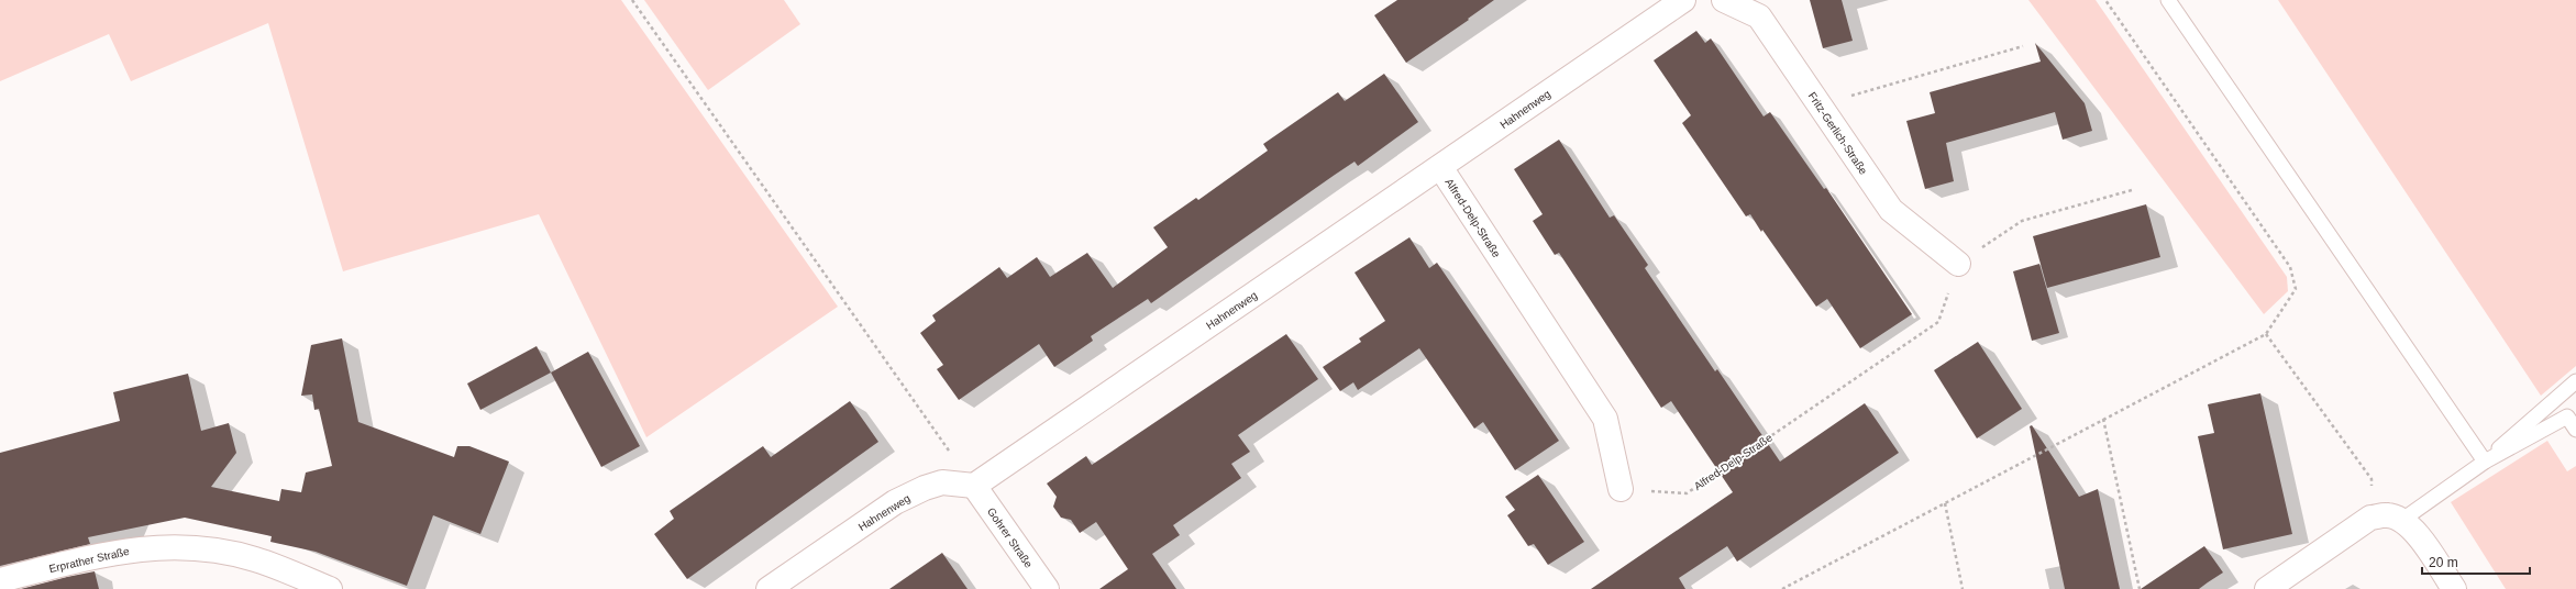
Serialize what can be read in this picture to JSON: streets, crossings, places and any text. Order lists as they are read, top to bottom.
{
  "streets": {
    "street": [
      "Hahnenweg",
      "Fritz-Gerlich-Straße",
      "Alfred-Delp-Straße",
      "Gohrer Straße",
      "Erprather Straße"
    ]
  },
  "crossings": [
    ["Hahnenweg", "Alfred-Delp-Straße"],
    ["Hahnenweg", "Gohrer Straße"],
    ["Fritz-Gerlich-Straße", "Alfred-Delp-Straße"]
  ],
  "scale_bar": "20 m"
}
